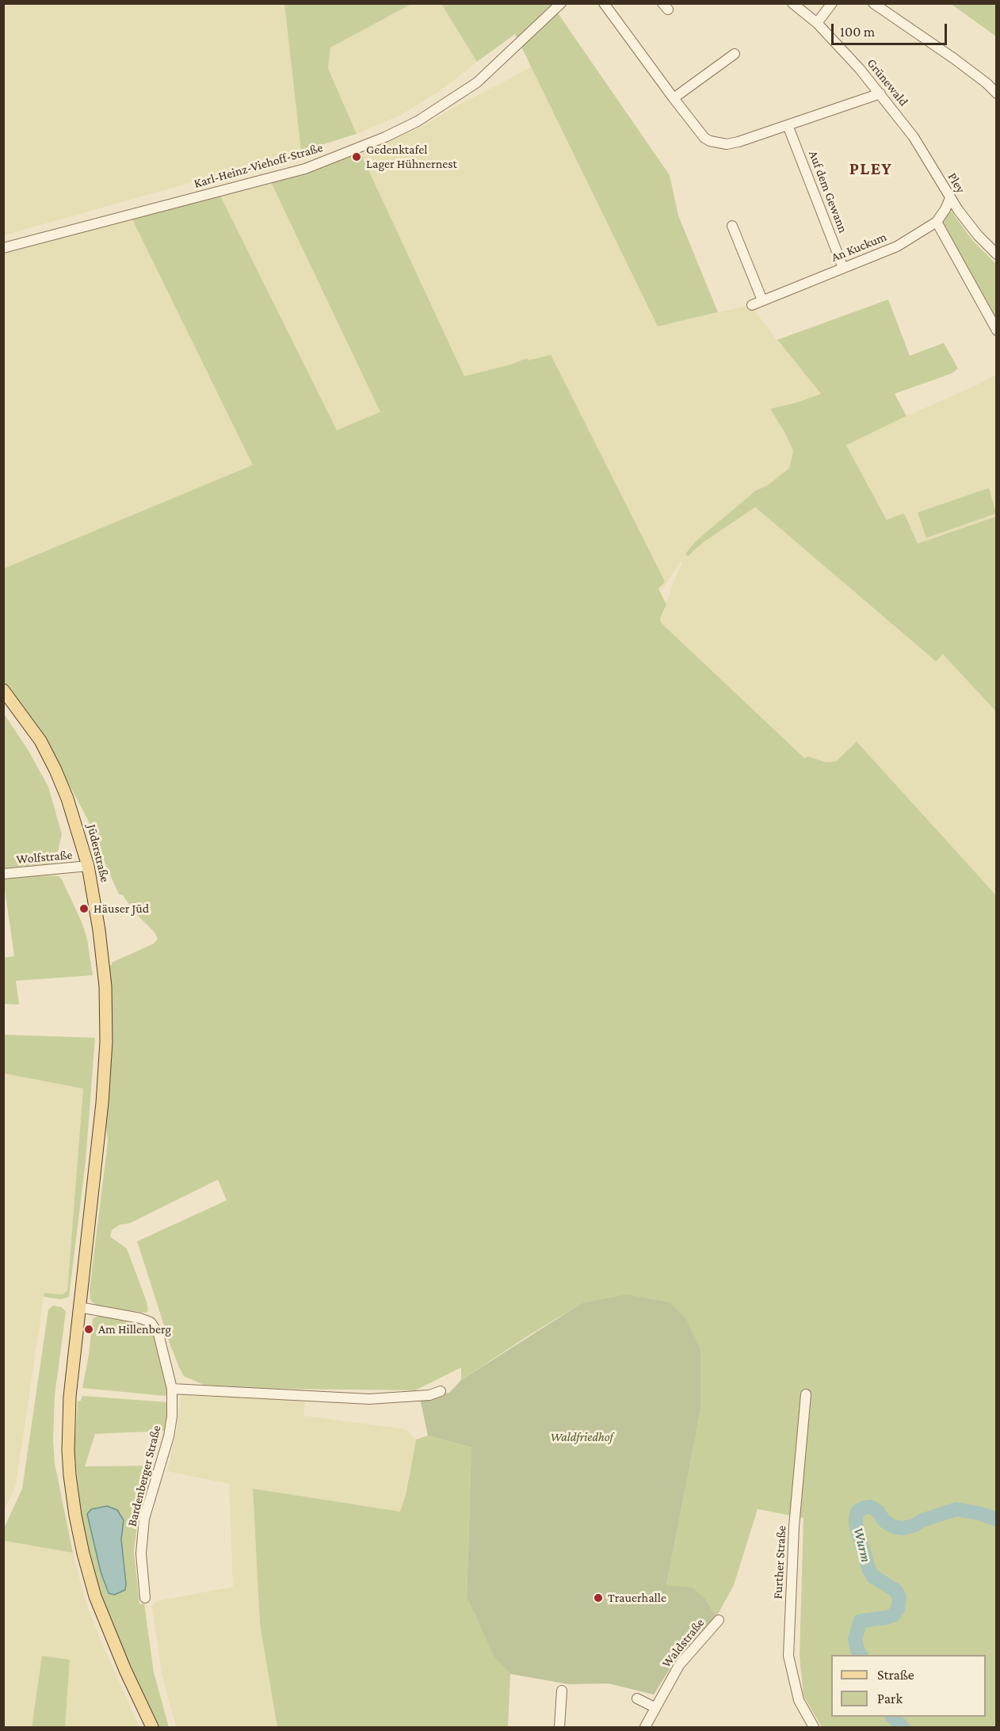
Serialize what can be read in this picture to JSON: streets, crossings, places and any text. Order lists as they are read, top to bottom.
{
  "streets": {
    "main road": ["Jüderstraße"],
    "street": [
      "Grünewald",
      "Karl-Heinz-Viehoff-Straße",
      "Pley",
      "Auf dem Gewann",
      "An Kuckum",
      "Wolfstraße",
      "Bardenberger Straße",
      "Further Straße",
      "Waldstraße"
    ]
  },
  "crossings": [
    ["Grünewald", "Pley"],
    ["Pley", "An Kuckum"],
    ["Auf dem Gewann", "An Kuckum"],
    ["Jüderstraße", "Wolfstraße"]
  ],
  "districts": ["PLEY"],
  "water": ["Wurm"],
  "parks": ["Waldfriedhof"],
  "places": [
    "Gedenktafel Lager Hühnernest",
    "Häuser Jüd",
    "Am Hillenberg",
    "Trauerhalle"
  ],
  "legend": ["Straße", "Park"],
  "scale_bar": "100 m"
}
